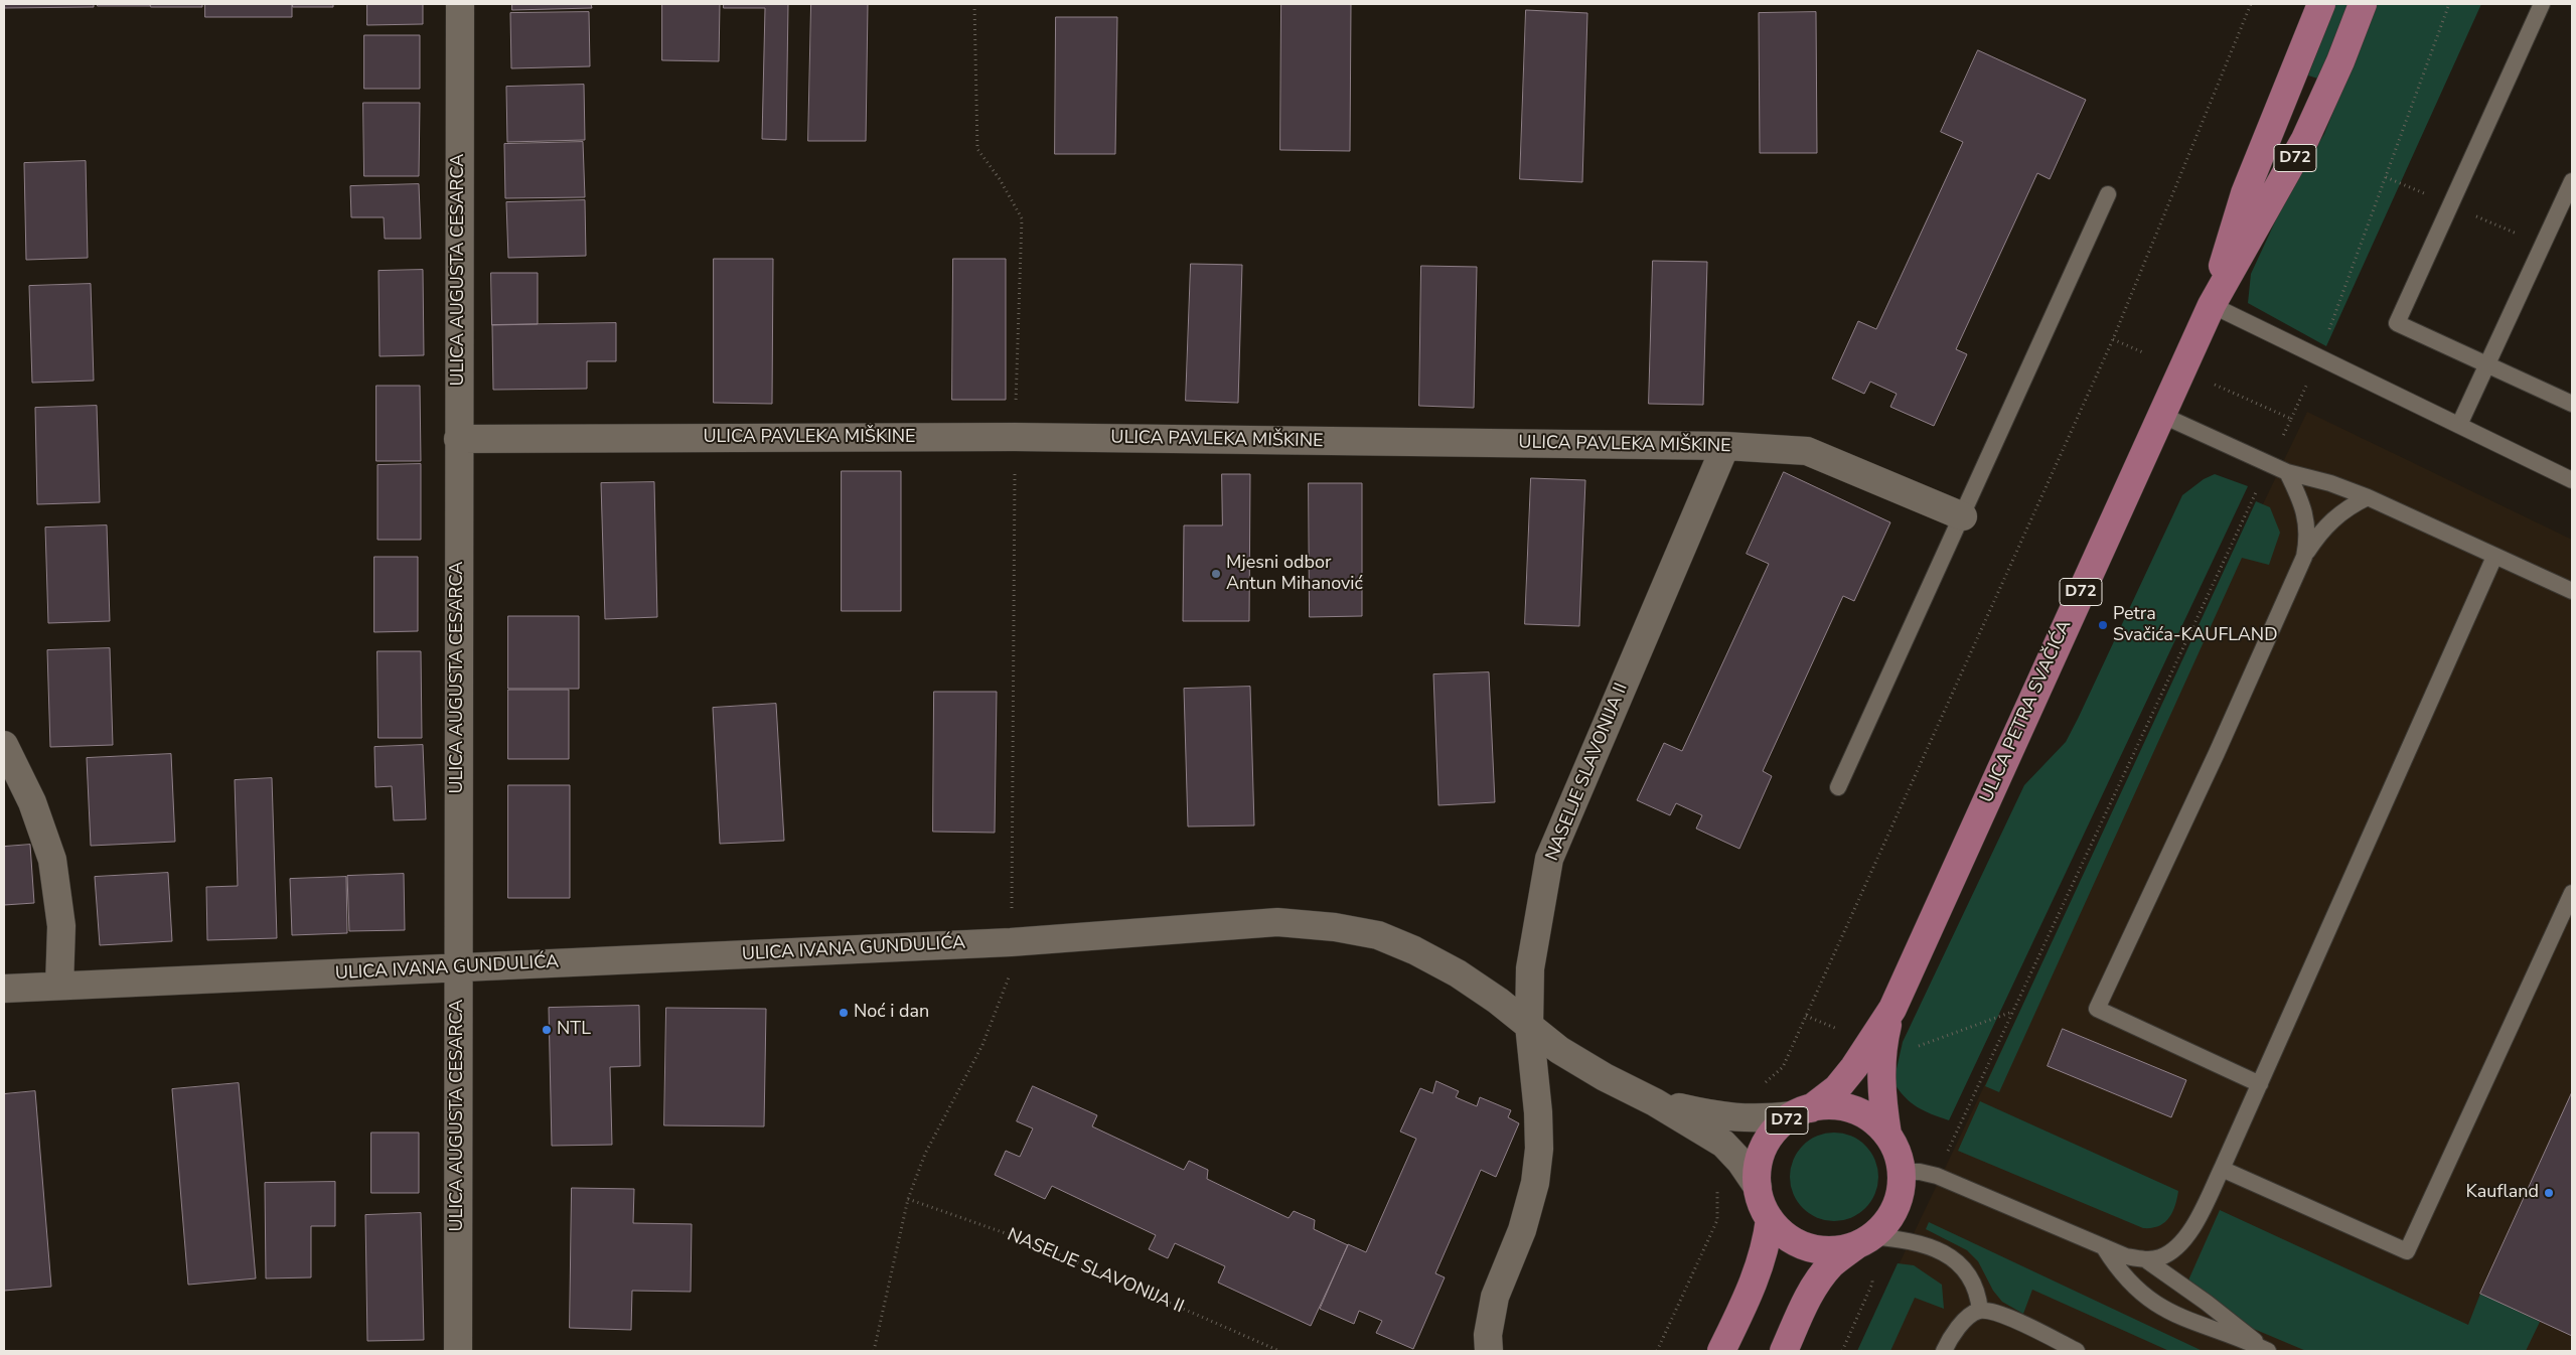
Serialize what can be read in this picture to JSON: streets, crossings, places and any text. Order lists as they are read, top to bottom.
{
  "streets": {
    "main road": ["D72", "ULICA PETRA SVAČIĆA"],
    "street": [
      "ULICA AUGUSTA CESARCA",
      "ULICA PAVLEKA MIŠKINE",
      "NASELJE SLAVONIJA II",
      "ULICA IVANA GUNDULIĆA"
    ]
  },
  "crossings": [
    ["D72", "ULICA PETRA SVAČIĆA"],
    ["ULICA AUGUSTA CESARCA", "ULICA PAVLEKA MIŠKINE"],
    ["ULICA AUGUSTA CESARCA", "ULICA IVANA GUNDULIĆA"],
    ["ULICA PAVLEKA MIŠKINE", "NASELJE SLAVONIJA II"],
    ["NASELJE SLAVONIJA II", "ULICA IVANA GUNDULIĆA"]
  ],
  "places": [
    "Mjesni odbor Antun Mihanović",
    "Petra Svačića-KAUFLAND",
    "Noć i dan",
    "NTL",
    "Kaufland"
  ]
}
